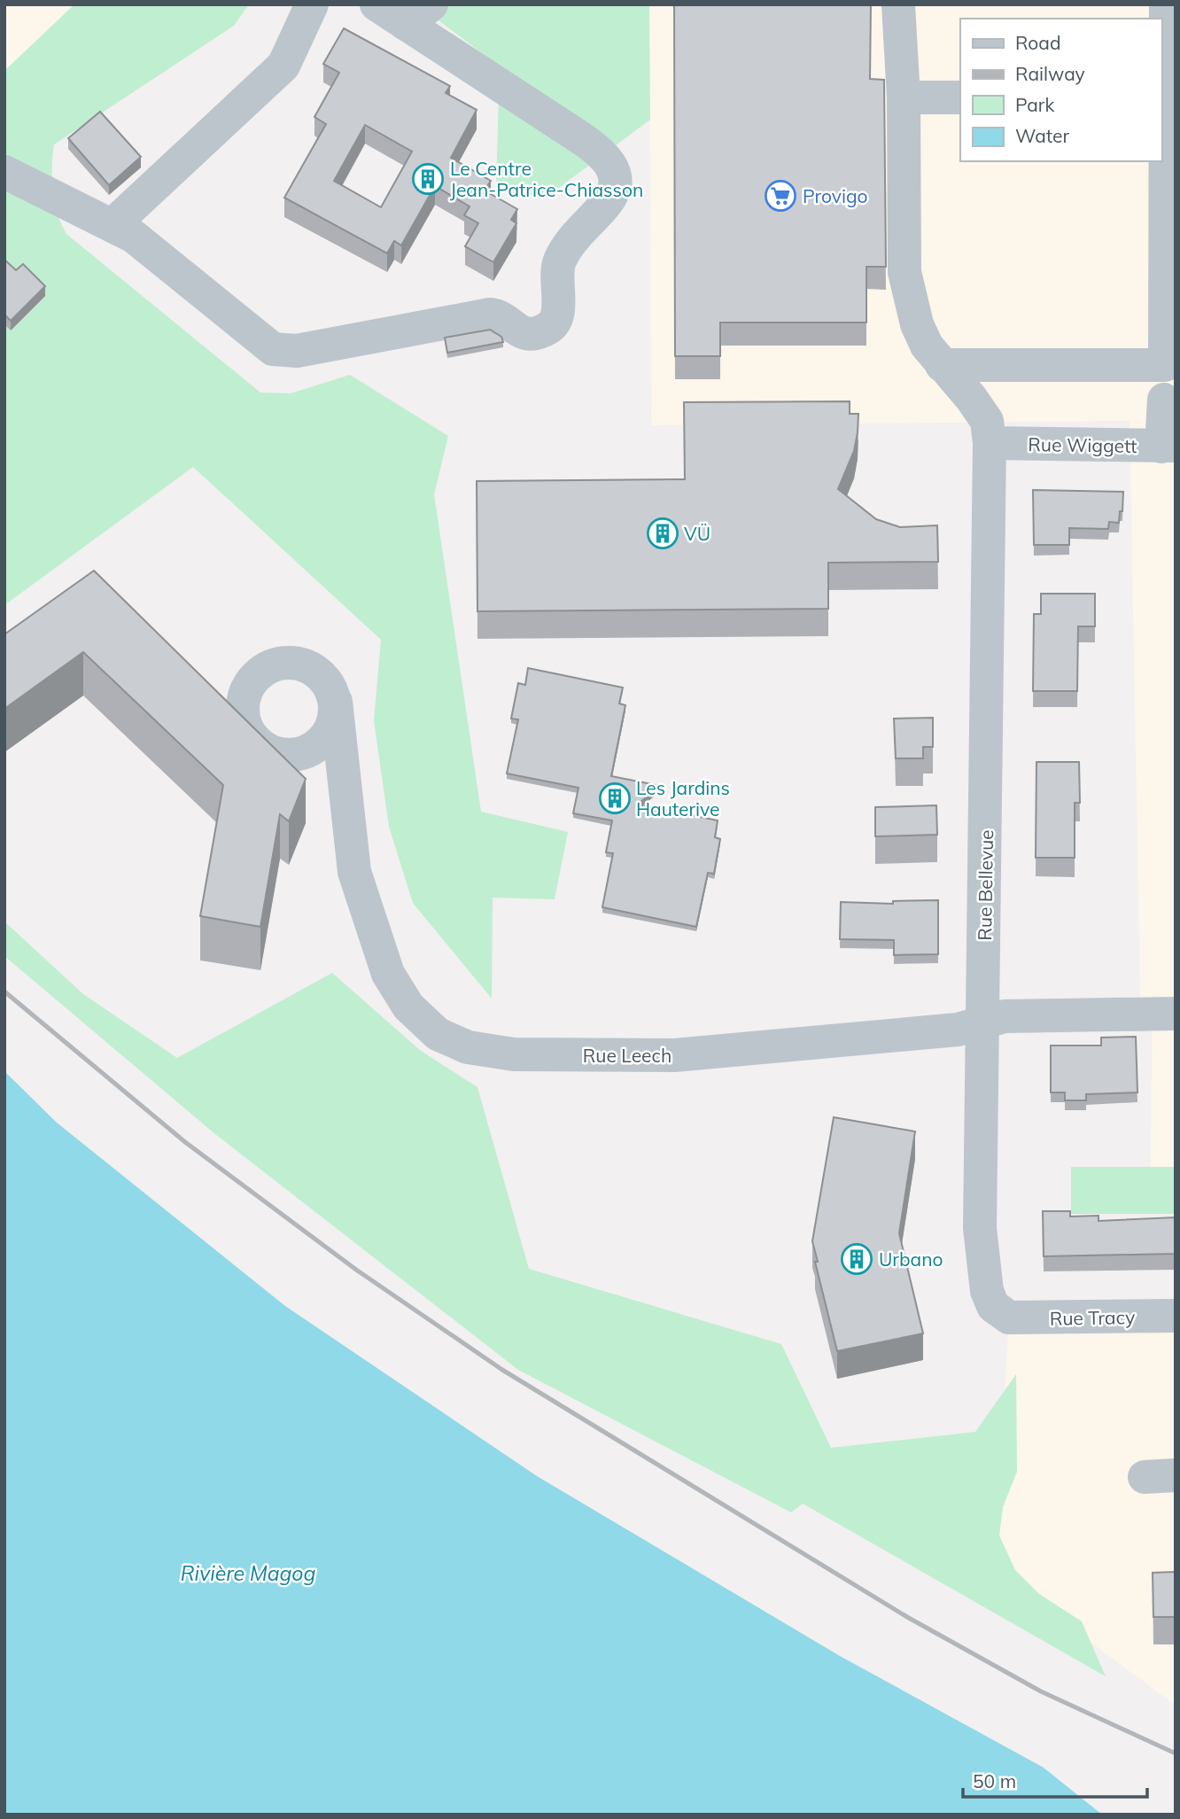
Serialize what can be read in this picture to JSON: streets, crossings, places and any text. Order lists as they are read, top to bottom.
{
  "streets": {
    "street": [
      "Rue Wiggett",
      "Rue Bellevue",
      "Rue Leech",
      "Rue Tracy"
    ]
  },
  "crossings": [
    ["Rue Wiggett", "Rue Bellevue"],
    ["Rue Bellevue", "Rue Leech"],
    ["Rue Bellevue", "Rue Tracy"]
  ],
  "water": ["Rivière Magog"],
  "places": {
    "building": [
      "Le Centre Jean-Patrice-Chiasson",
      "VÜ",
      "Les Jardins Hauterive",
      "Urbano"
    ],
    "supermarket": ["Provigo"]
  },
  "legend": [
    "Road",
    "Railway",
    "Park",
    "Water"
  ],
  "scale_bar": "50 m"
}
